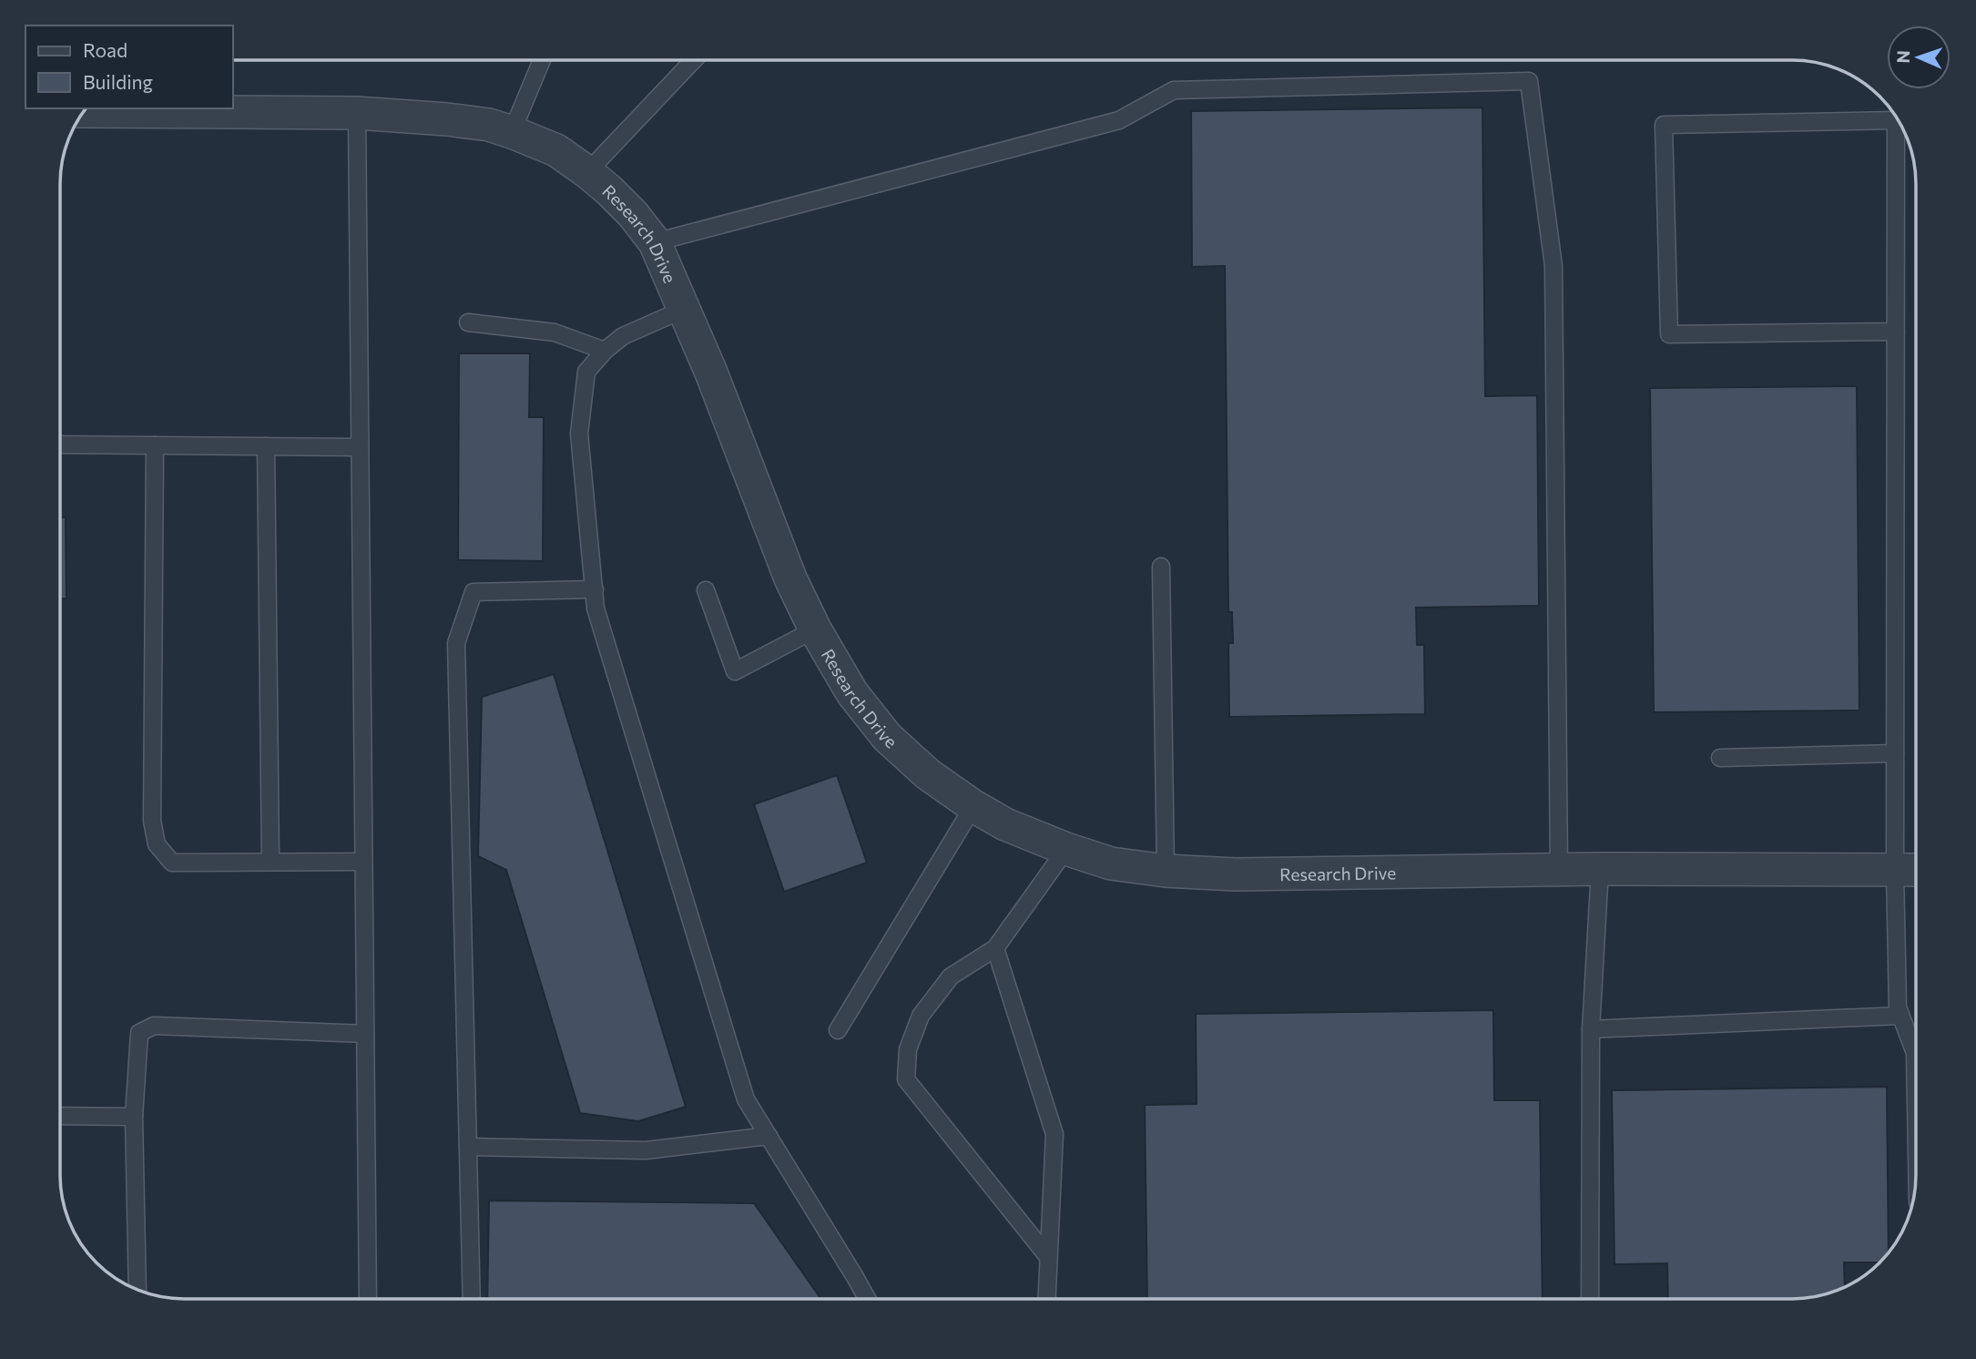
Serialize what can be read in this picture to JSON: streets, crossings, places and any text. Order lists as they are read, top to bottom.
{
  "streets": {
    "street": ["Research Drive"]
  },
  "legend": ["Road", "Building"],
  "north": "left"
}
